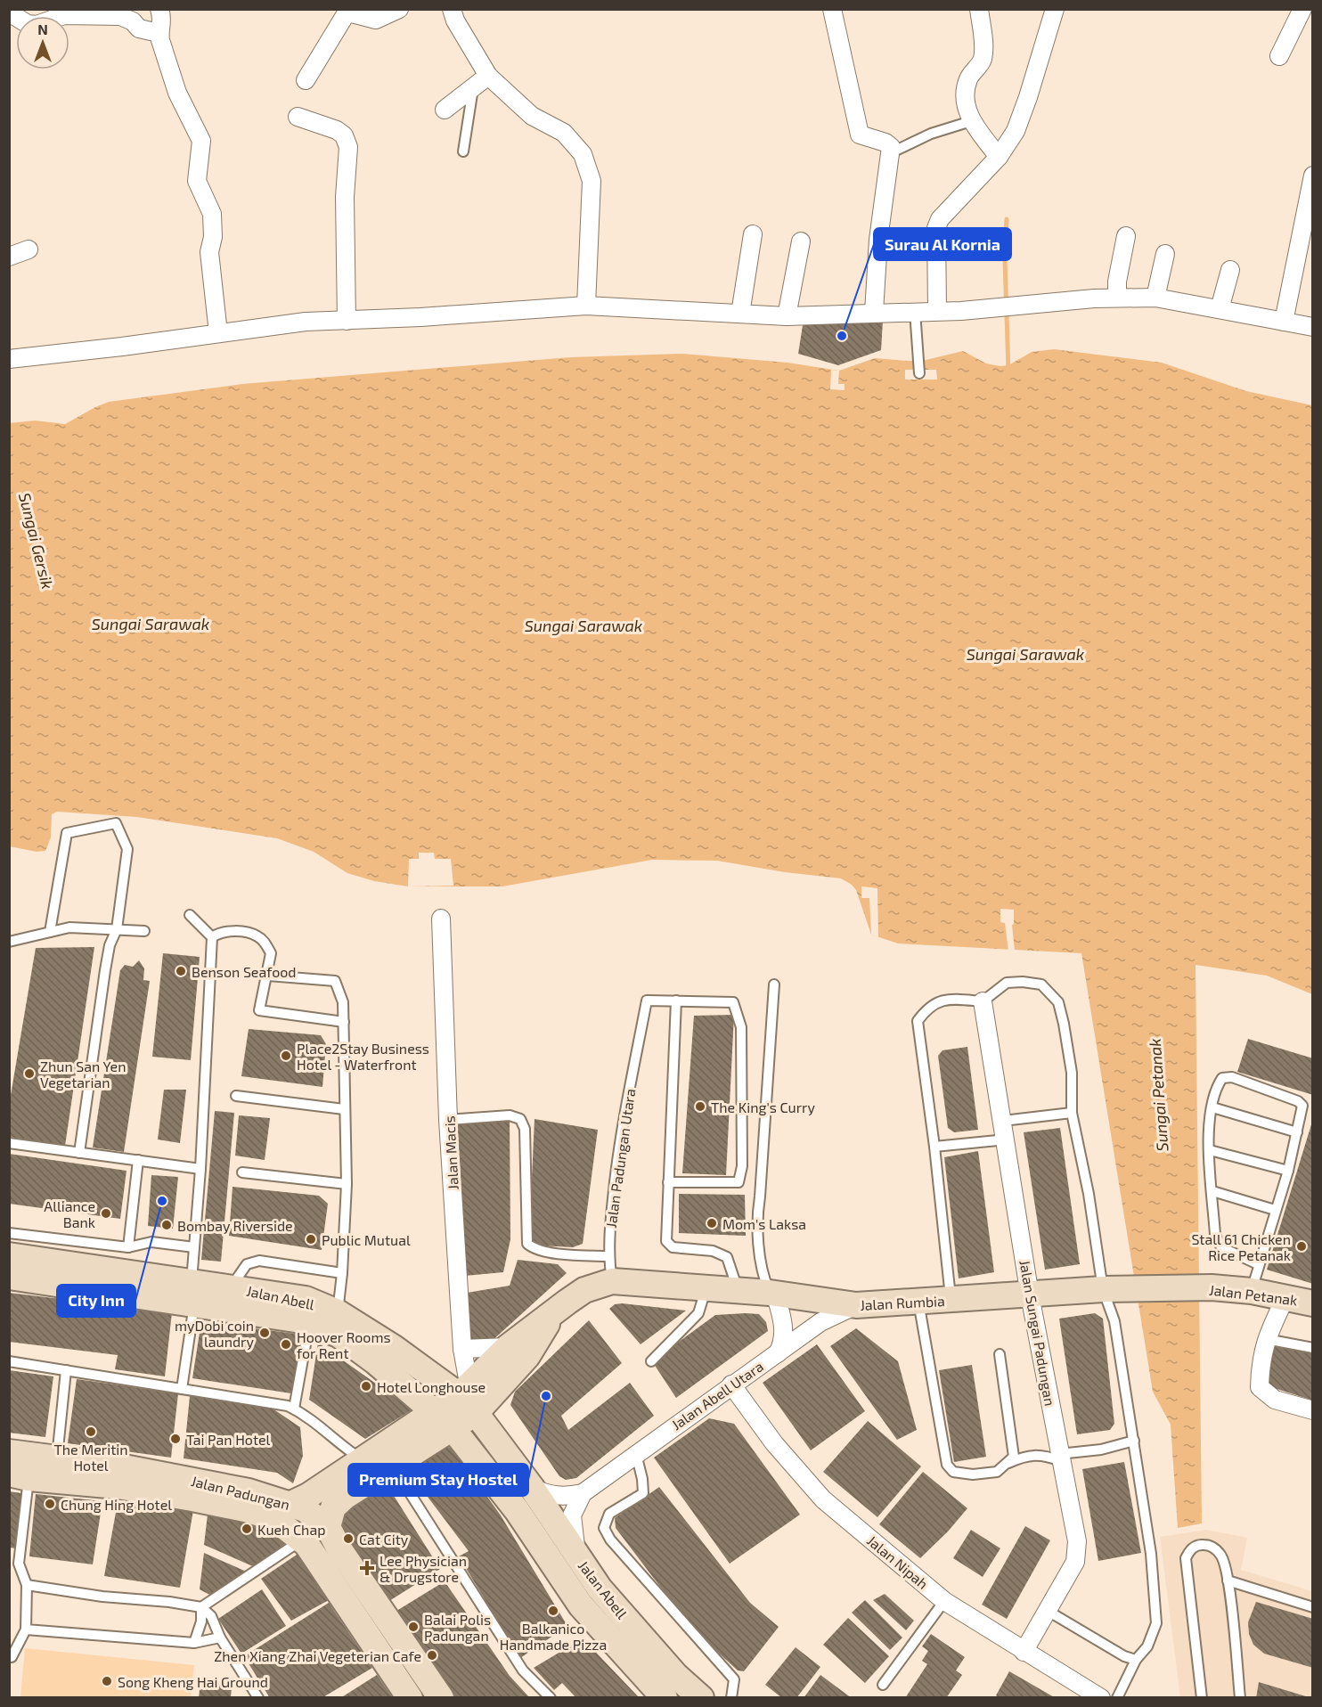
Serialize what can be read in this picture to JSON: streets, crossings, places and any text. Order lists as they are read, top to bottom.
{
  "streets": {
    "main road": [
      "Jalan Petanak",
      "Jalan Abell",
      "Jalan Rumbia",
      "Jalan Padungan"
    ],
    "street": [
      "Jalan Macis",
      "Jalan Sungai Padungan",
      "Jalan Abell Utara",
      "Jalan Nipah"
    ],
    "lane": ["Jalan Padungan Utara"]
  },
  "crossings": [
    ["Jalan Macis", "Jalan Abell"],
    ["Jalan Padungan Utara", "Jalan Rumbia"],
    ["Jalan Petanak", "Jalan Rumbia"],
    ["Jalan Rumbia", "Jalan Sungai Padungan"],
    ["Jalan Rumbia", "Jalan Abell Utara"],
    ["Jalan Sungai Padungan", "Jalan Nipah"],
    ["Jalan Abell Utara", "Jalan Nipah"]
  ],
  "water": ["Sungai Gersik", "Sungai Sarawak", "Sungai Petanak"],
  "places": {
    "other": [
      "Surau Al Kornia",
      "Benson Seafood",
      "Place2Stay Business Hotel - Waterfront",
      "Zhun San Yen Vegetarian",
      "The King's Curry",
      "City Inn",
      "Alliance Bank",
      "Mom's Laksa",
      "Bombay Riverside",
      "Public Mutual",
      "Stall 61 Chicken Rice Petanak",
      "myDobi coin laundry",
      "Hoover Rooms for Rent",
      "Hotel Longhouse",
      "Premium Stay Hostel",
      "The Meritin Hotel",
      "Tai Pan Hotel",
      "Chung Hing Hotel",
      "Kueh Chap",
      "Cat City",
      "Balkanico Handmade Pizza",
      "Balai Polis Padungan",
      "Zhen Xiang Zhai Vegeterian Cafe",
      "Song Kheng Hai Ground"
    ],
    "health": ["Lee Physician & Drugstore"]
  },
  "north": "top"
}
